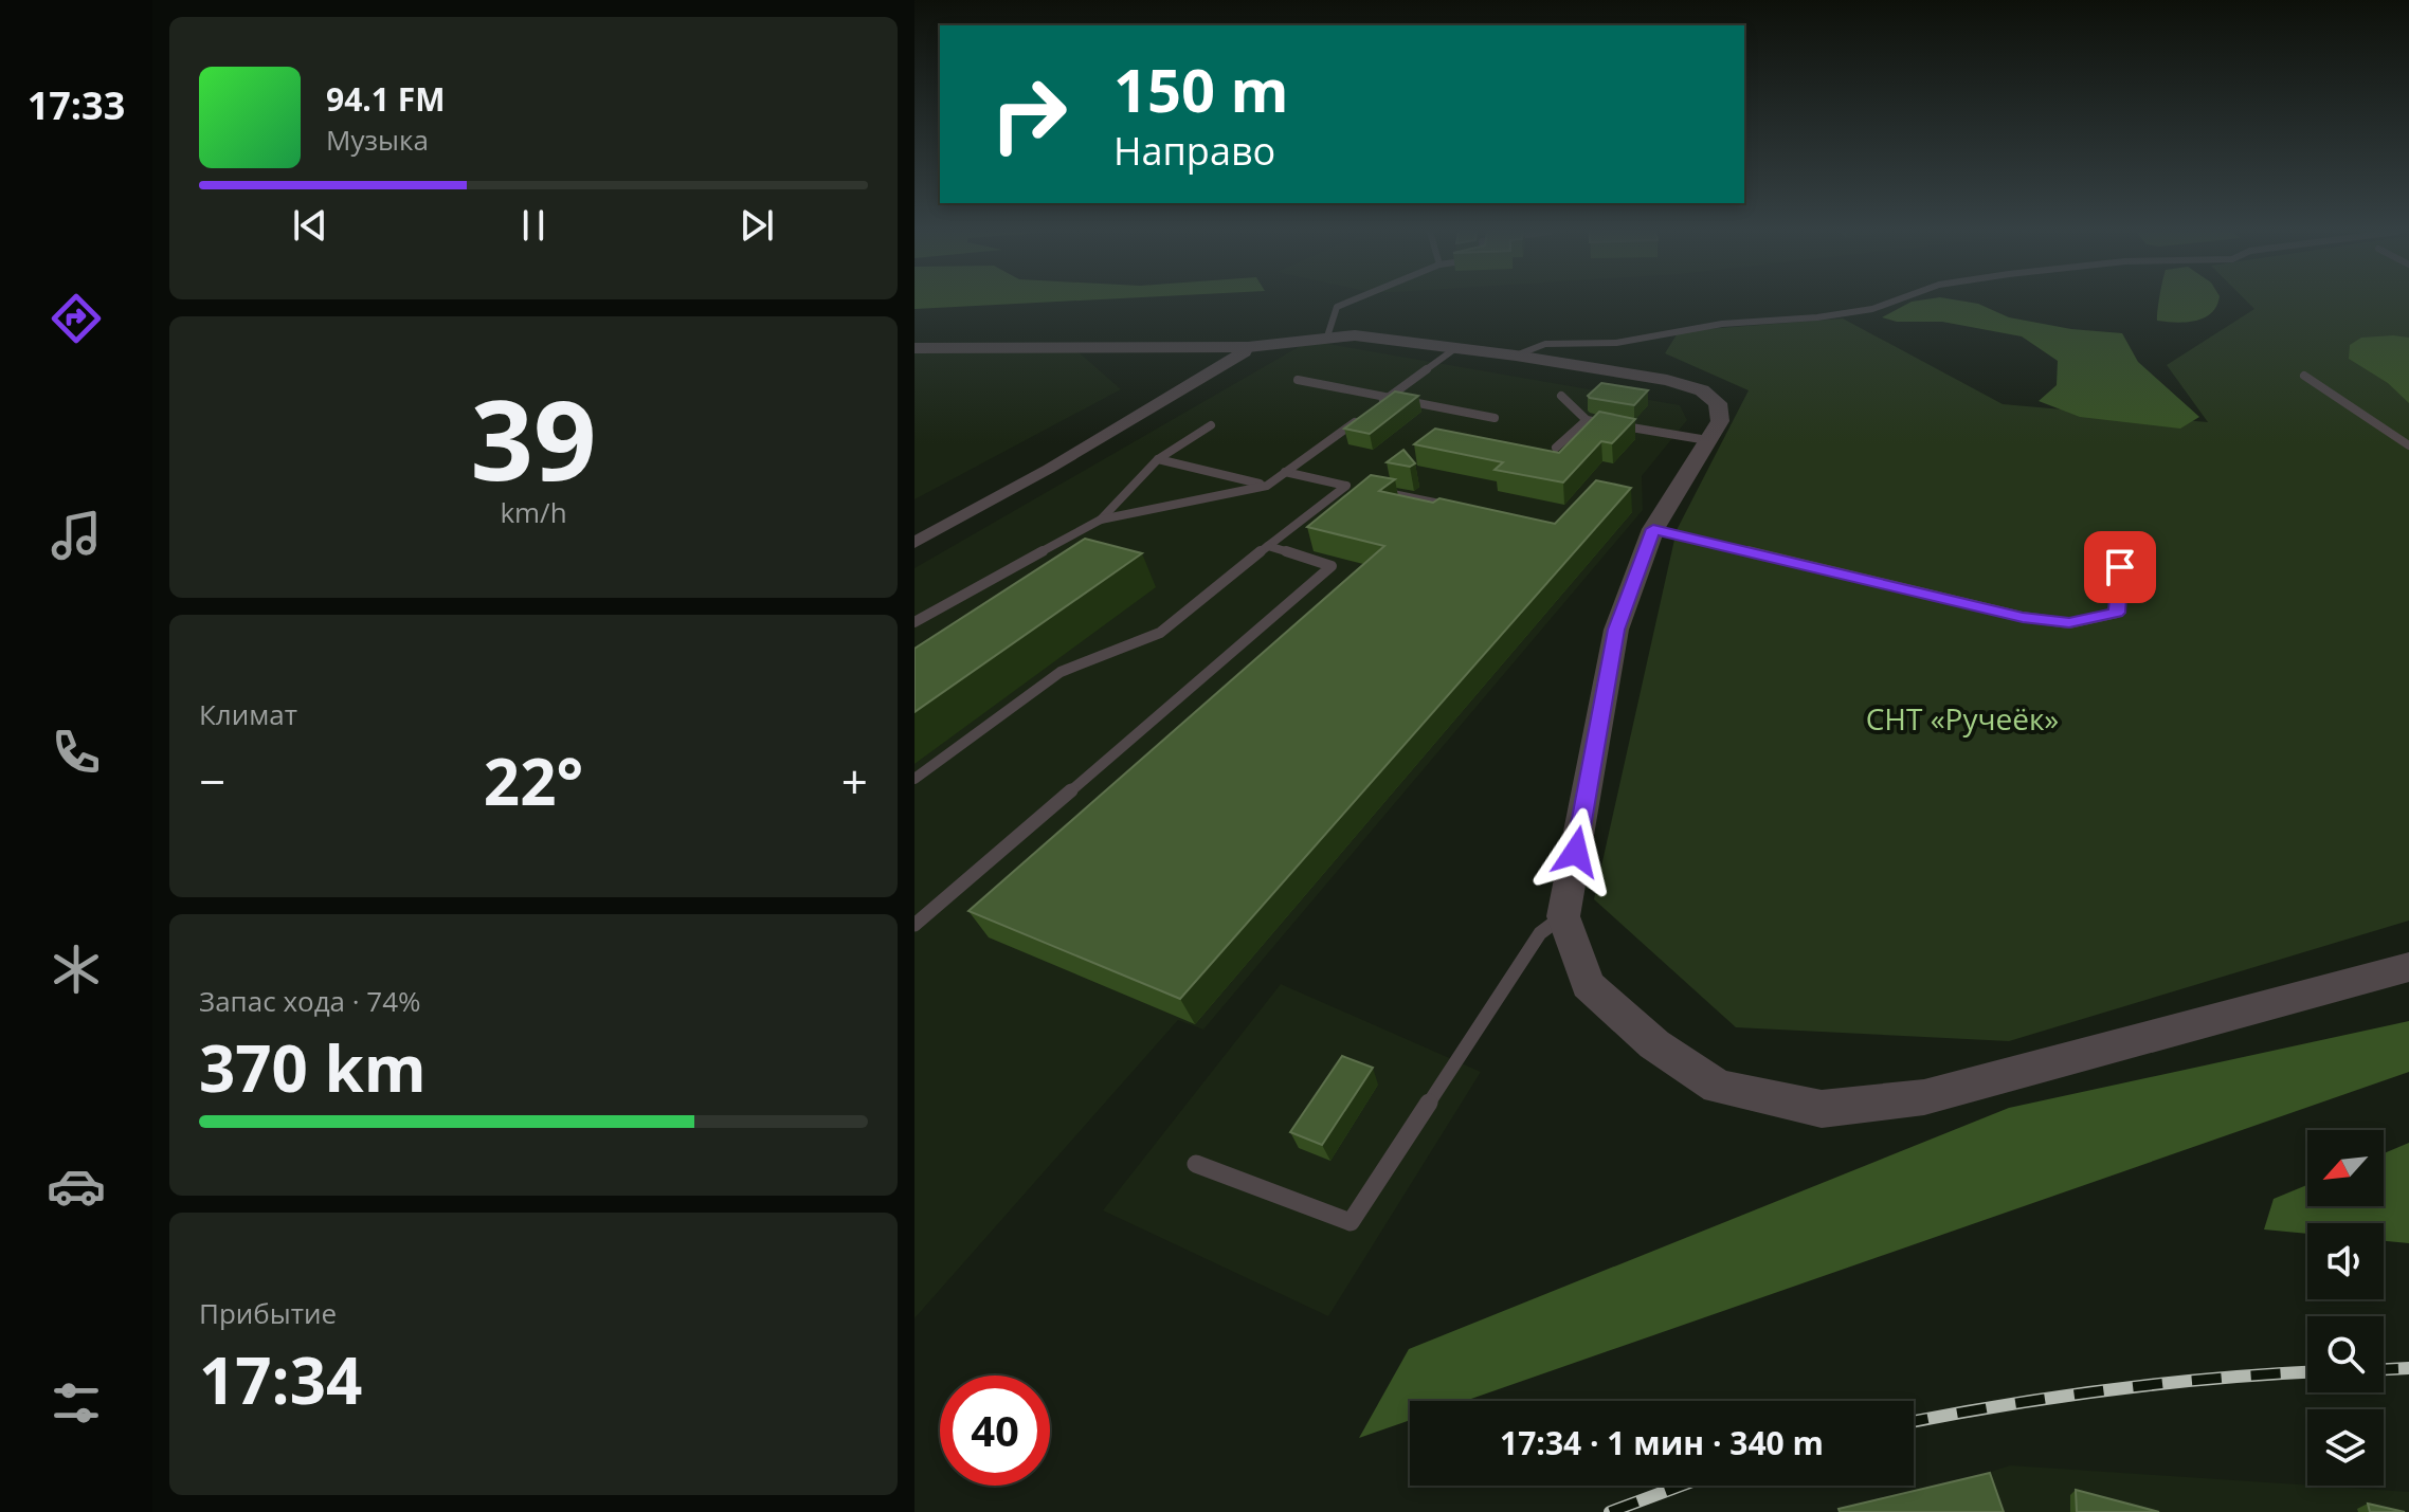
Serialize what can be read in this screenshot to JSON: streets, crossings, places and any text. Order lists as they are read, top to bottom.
{
  "parks": ["СНТ «Ручеёк»"],
  "north": "bottom left",
  "page": {
    "tabs": "17:33",
    "turn": ["150 m", "Направо"],
    "song": ["94.1 FM", "Музыка"],
    "tile": [
      ["39", "km/h"],
      "Климат",
      ["Запас хода · 74%", "370 km"],
      ["Прибытие", "17:34"]
    ],
    "heat": ["−", "22°", "+"],
    "limit": "40",
    "trip": "17:34 · 1 мин · 340 m"
  }
}
